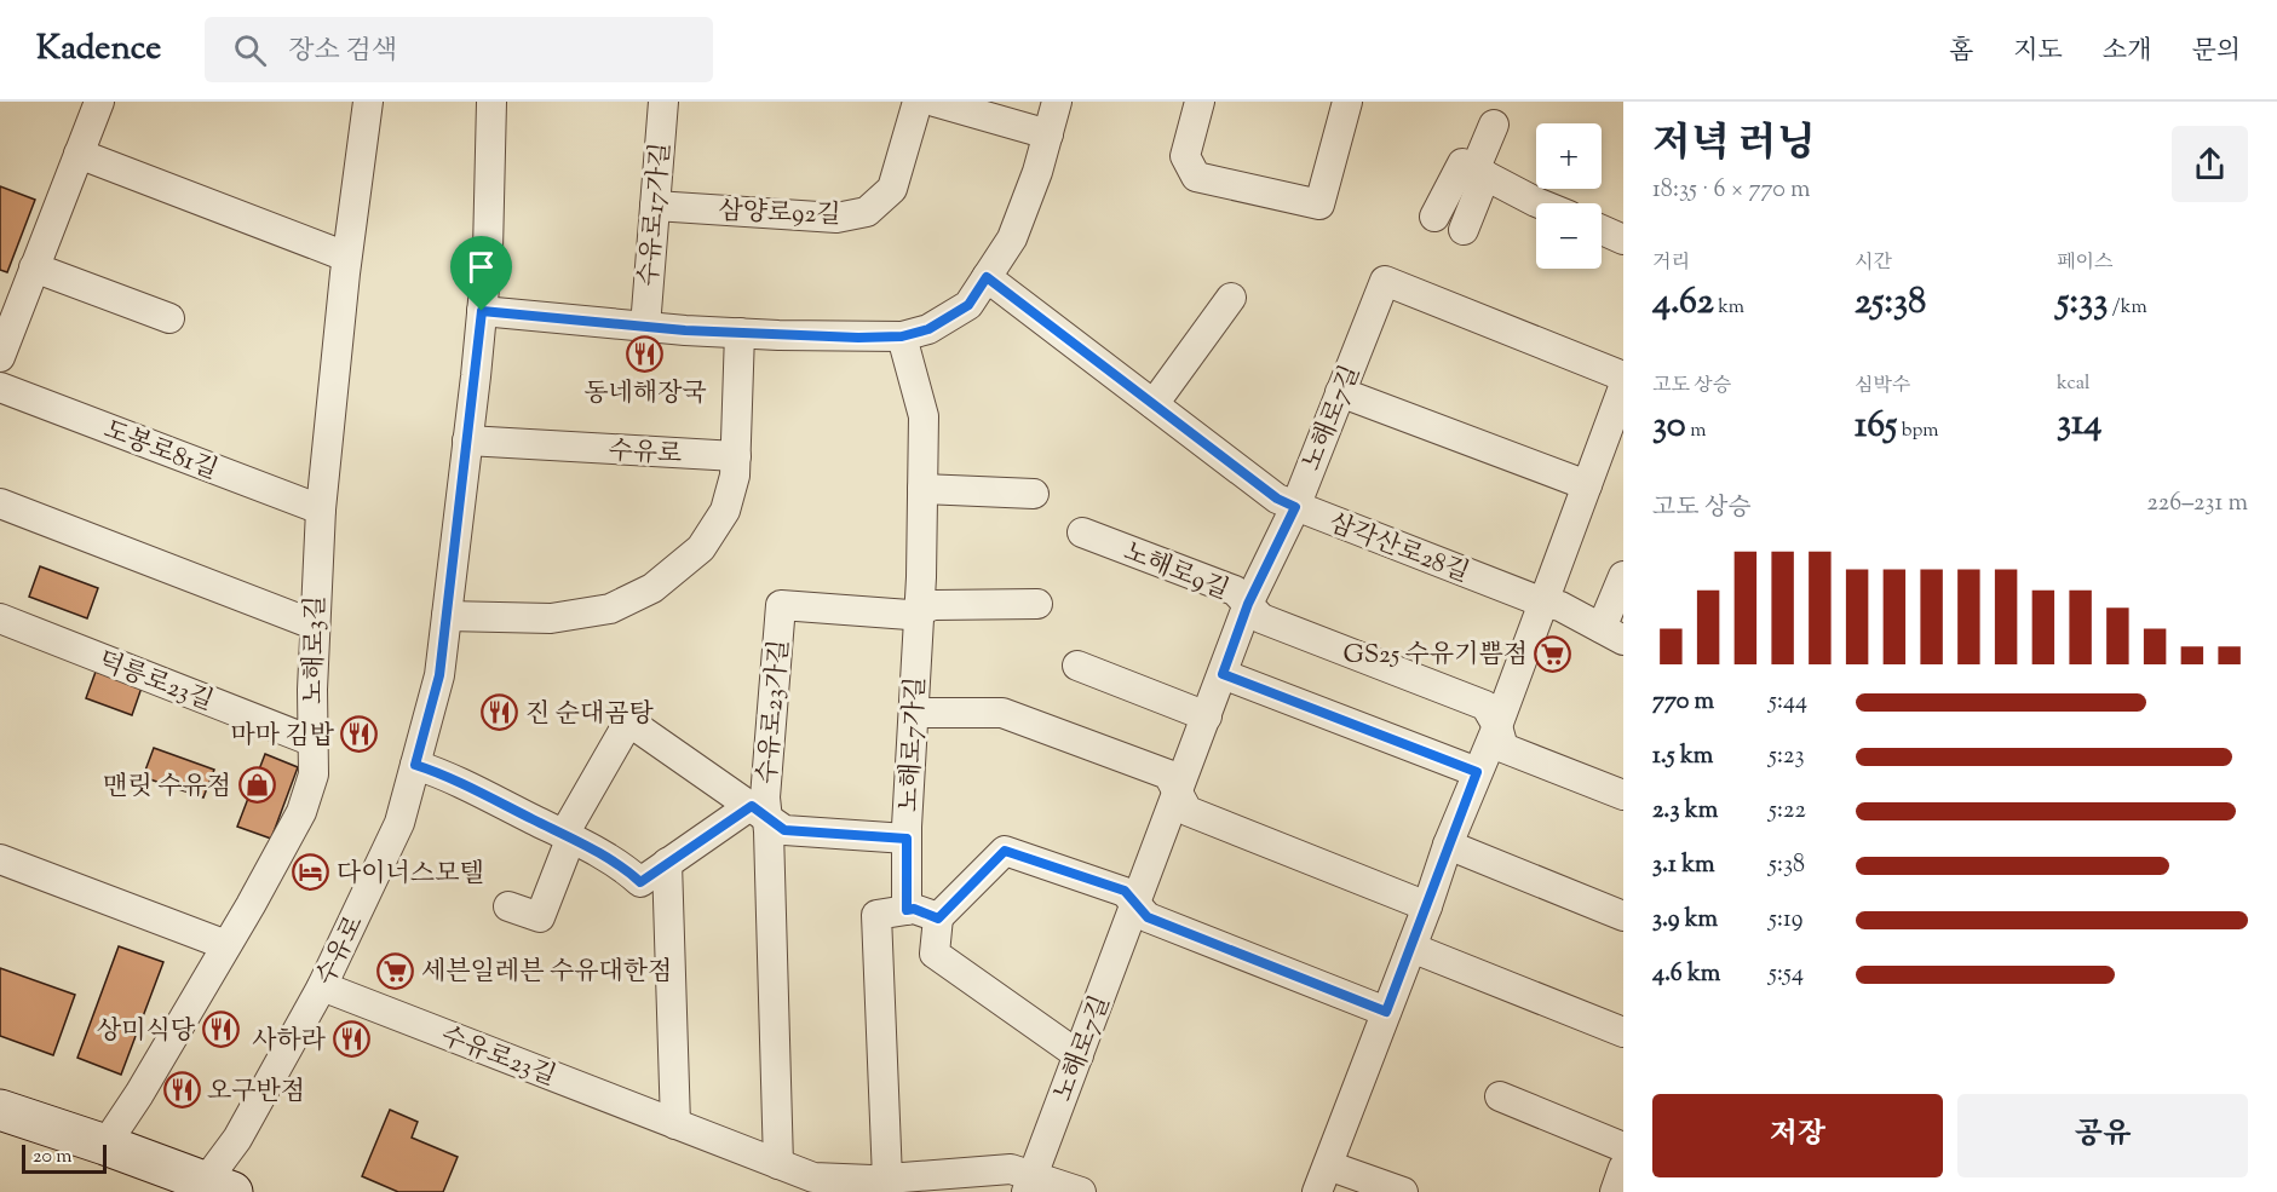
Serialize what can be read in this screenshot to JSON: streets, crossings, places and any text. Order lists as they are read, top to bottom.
{
  "streets": {
    "street": [
      "삼양로92길",
      "수유로17가길",
      "노해로7길",
      "도봉로81길",
      "수유로",
      "삼각산로28길",
      "노해로9길",
      "노해로3길",
      "덕릉로23길",
      "수유로23가길",
      "노해로7가길",
      "수유로23길"
    ]
  },
  "crossings": [
    ["삼양로92길", "수유로17가길"],
    ["노해로7길", "삼각산로28길"],
    ["노해로7길", "노해로9길"],
    ["노해로7길", "수유로23길"],
    ["도봉로81길", "노해로3길"],
    ["수유로", "수유로23길"],
    ["노해로3길", "덕릉로23길"],
    ["수유로23가길", "노해로7가길"],
    ["수유로23가길", "수유로23길"]
  ],
  "places": {
    "restaurant": [
      "동네해장국",
      "진 순대곰탕",
      "마마 김밥",
      "상미식당",
      "사하라",
      "오구반점"
    ],
    "supermarket": ["GS25 수유기쁨점", "세븐일레븐 수유대한점"],
    "shop": ["맨릿 수유점"],
    "hotel": ["다이너스모텔"]
  },
  "scale_bar": "20 m",
  "page": {
    "header": "Kadence",
    "search": "장소 검색",
    "nav": [
      "홈",
      "지도",
      "소개",
      "문의"
    ],
    "heading": ["저녁 러닝", "18:35 · 6 × 770 m"],
    "map_buttons": ["+", "−"],
    "stats": [
      ["거리", "4.62 km"],
      ["시간", "25:38"],
      ["페이스", "5:33 /km"],
      ["고도 상승", "30 m"],
      ["심박수", "165 bpm"],
      ["kcal", "314"]
    ],
    "chart": ["고도 상승", "226–231 m"],
    "list": [
      {
        "name": "770 m",
        "note": "5:44"
      },
      {
        "name": "1.5 km",
        "note": "5:23"
      },
      {
        "name": "2.3 km",
        "note": "5:22"
      },
      {
        "name": "3.1 km",
        "note": "5:38"
      },
      {
        "name": "3.9 km",
        "note": "5:19"
      },
      {
        "name": "4.6 km",
        "note": "5:54"
      }
    ],
    "buttons": ["저장", "공유"],
    "scale": "20 m"
  }
}
